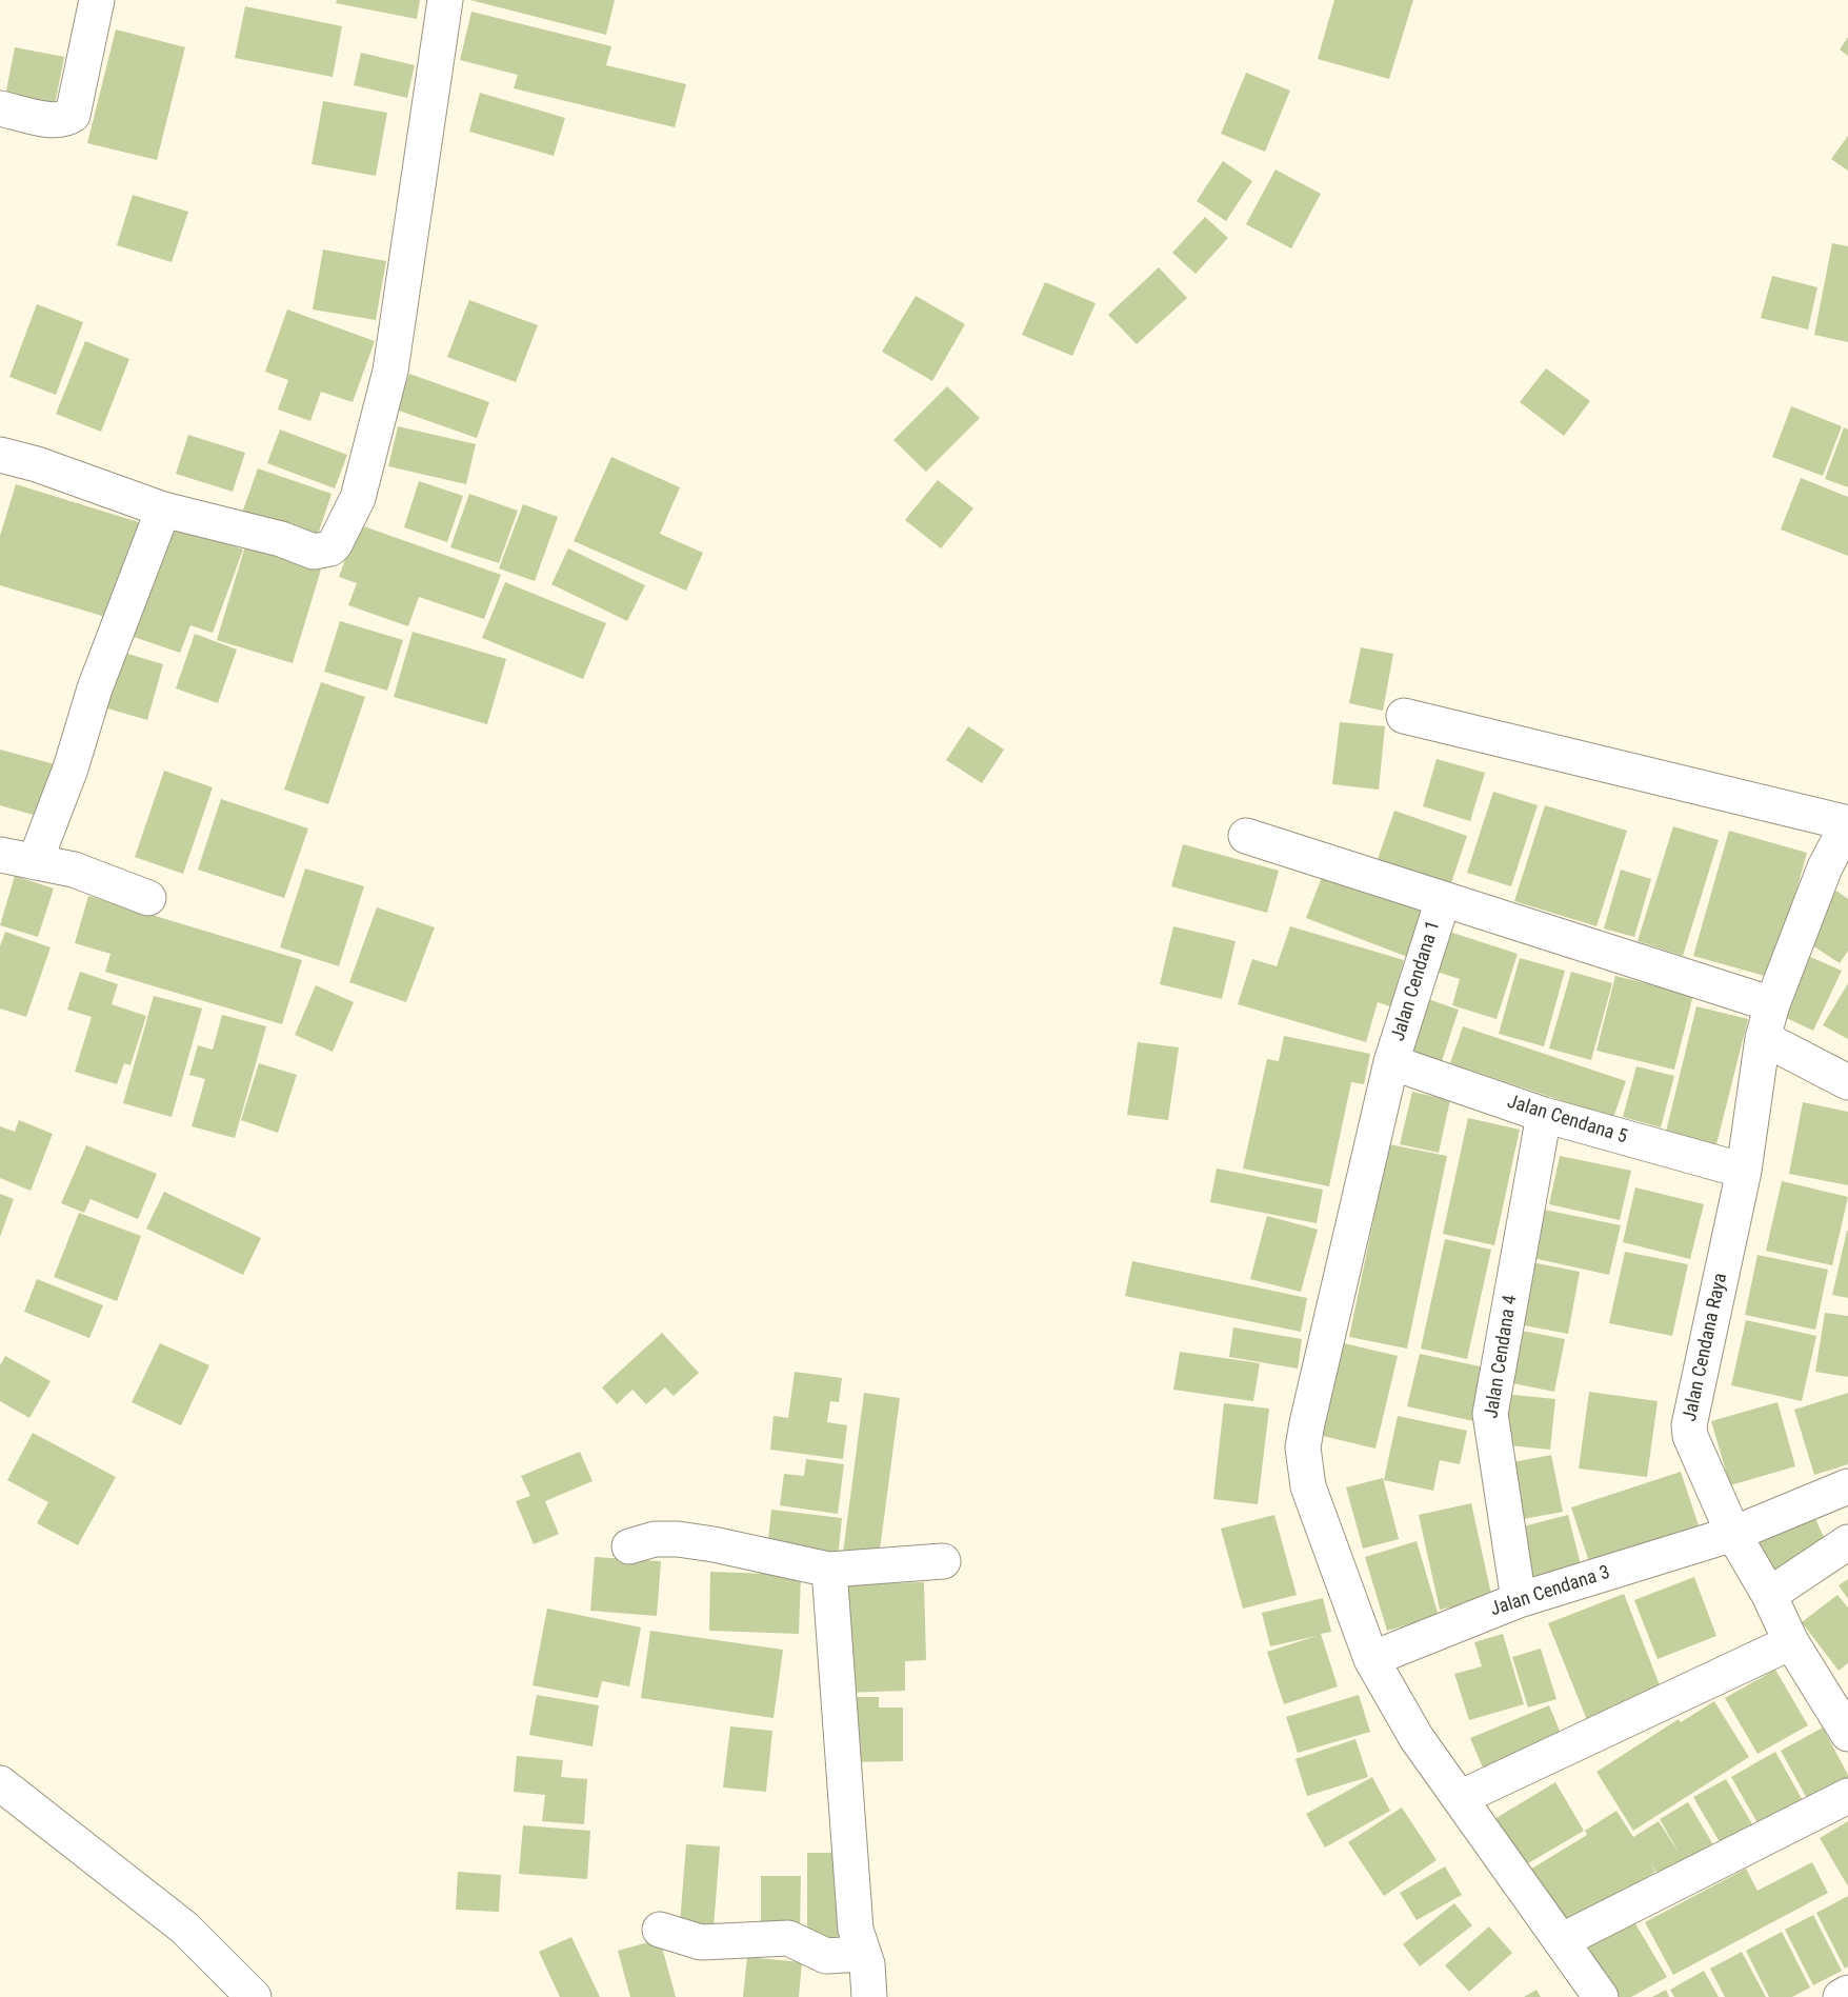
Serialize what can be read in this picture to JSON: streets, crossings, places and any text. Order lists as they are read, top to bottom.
{
  "streets": {
    "street": [
      "Jalan Cendana 1",
      "Jalan Cendana 5",
      "Jalan Cendana Raya",
      "Jalan Cendana 4",
      "Jalan Cendana 3"
    ]
  },
  "crossings": [
    ["Jalan Cendana 1", "Jalan Cendana 5"],
    ["Jalan Cendana 1", "Jalan Cendana 3"],
    ["Jalan Cendana 5", "Jalan Cendana Raya"],
    ["Jalan Cendana 5", "Jalan Cendana 4"],
    ["Jalan Cendana Raya", "Jalan Cendana 3"],
    ["Jalan Cendana 4", "Jalan Cendana 3"]
  ]
}
